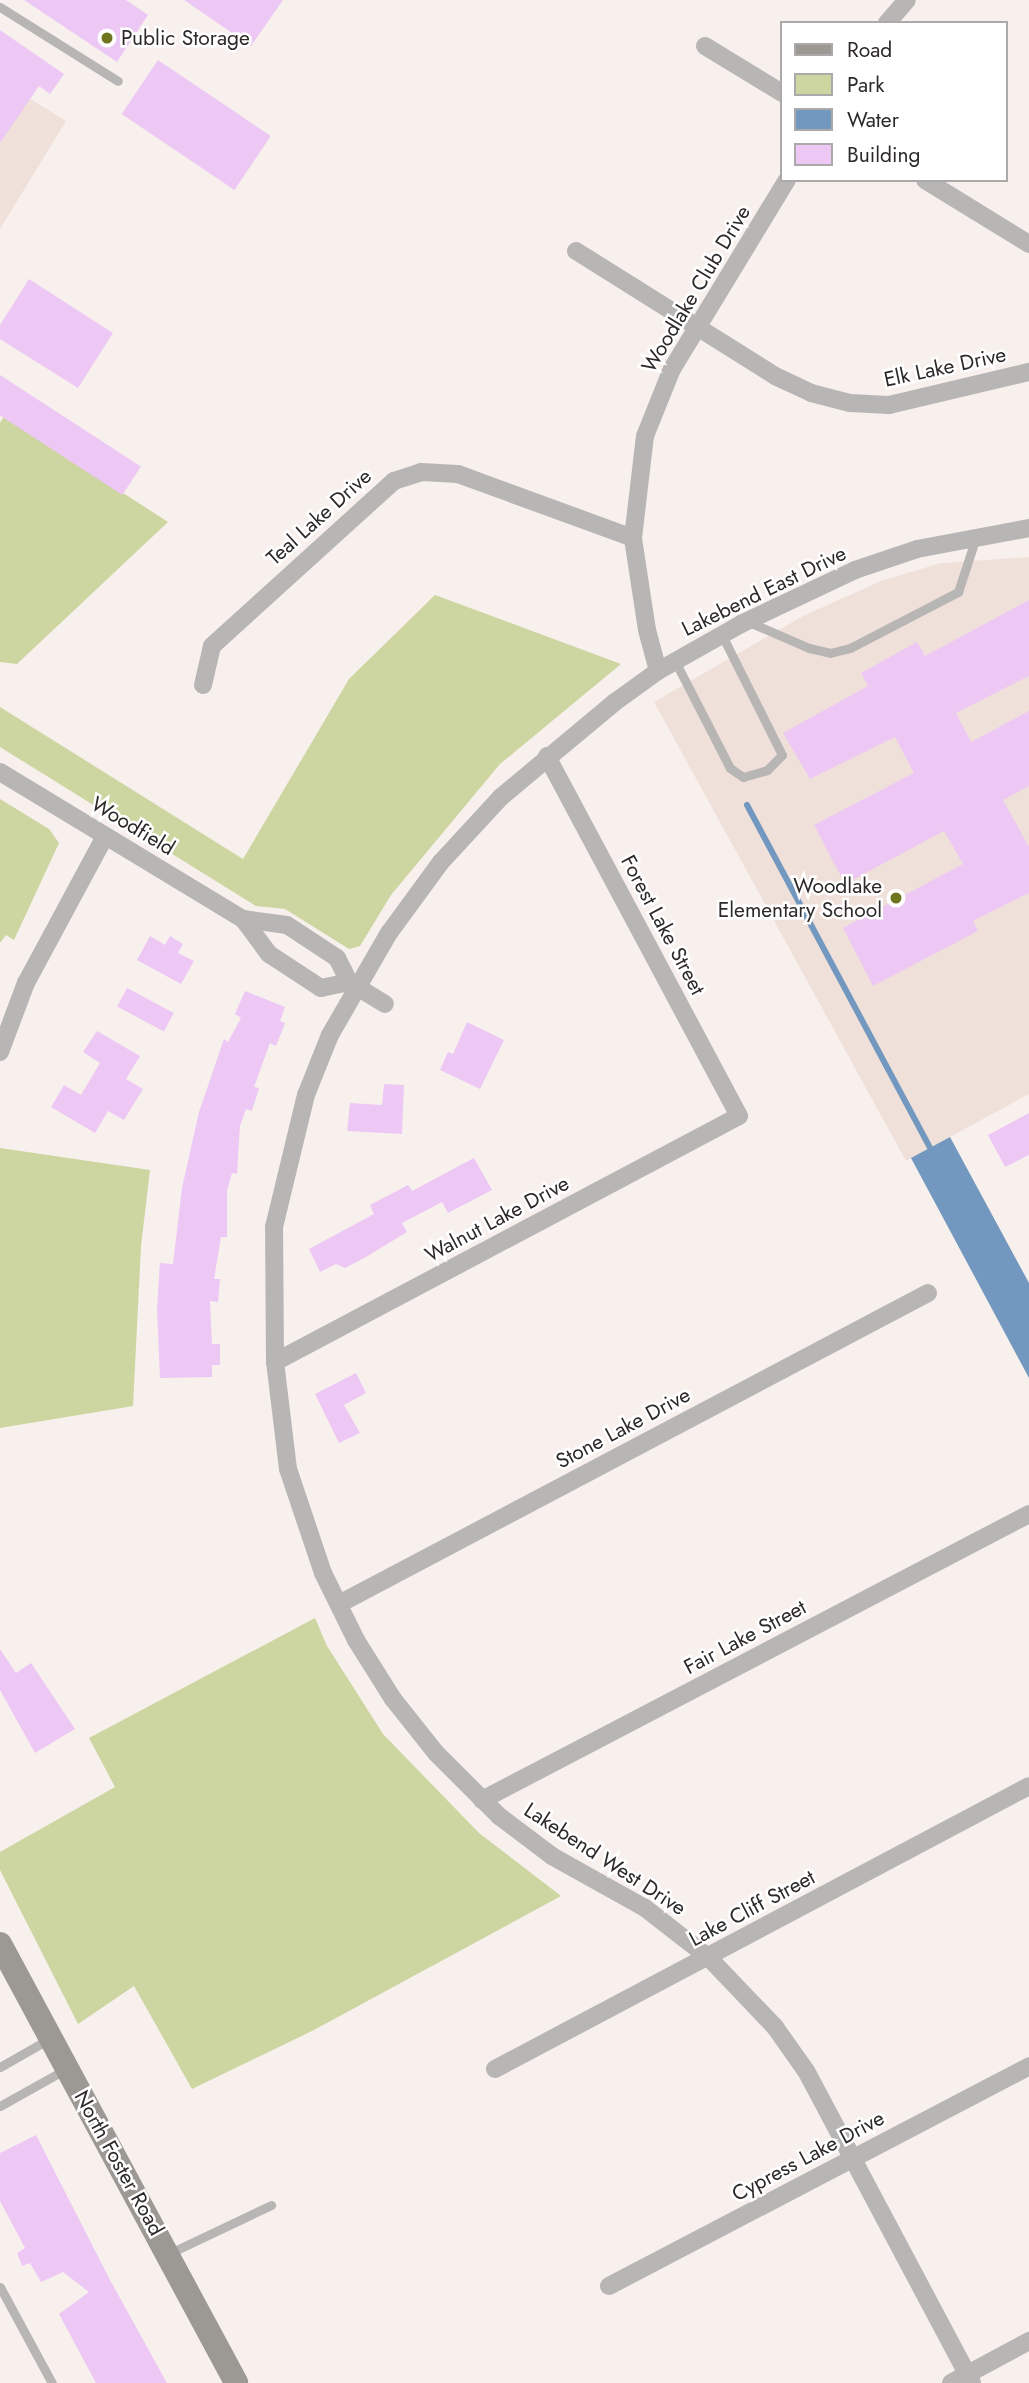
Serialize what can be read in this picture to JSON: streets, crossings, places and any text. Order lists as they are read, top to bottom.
{
  "streets": {
    "main road": ["North Foster Road"],
    "street": [
      "Woodlake Club Drive",
      "Elk Lake Drive",
      "Teal Lake Drive",
      "Lakebend East Drive",
      "Woodfield",
      "Forest Lake Street",
      "Walnut Lake Drive",
      "Stone Lake Drive",
      "Fair Lake Street",
      "Lakebend West Drive",
      "Lake Cliff Street",
      "Cypress Lake Drive"
    ]
  },
  "crossings": [
    ["Woodlake Club Drive", "Elk Lake Drive"],
    ["Woodlake Club Drive", "Teal Lake Drive"],
    ["Woodlake Club Drive", "Lakebend East Drive"],
    ["Lakebend East Drive", "Forest Lake Street"],
    ["Lakebend East Drive", "Lakebend West Drive"],
    ["Woodfield", "Lakebend West Drive"],
    ["Forest Lake Street", "Walnut Lake Drive"],
    ["Forest Lake Street", "Lakebend West Drive"],
    ["Walnut Lake Drive", "Lakebend West Drive"],
    ["Stone Lake Drive", "Lakebend West Drive"],
    ["Fair Lake Street", "Lakebend West Drive"],
    ["Lakebend West Drive", "Lake Cliff Street"],
    ["Lakebend West Drive", "Cypress Lake Drive"]
  ],
  "places": ["Public Storage", "Woodlake Elementary School"],
  "legend": [
    "Road",
    "Park",
    "Water",
    "Building"
  ]
}
